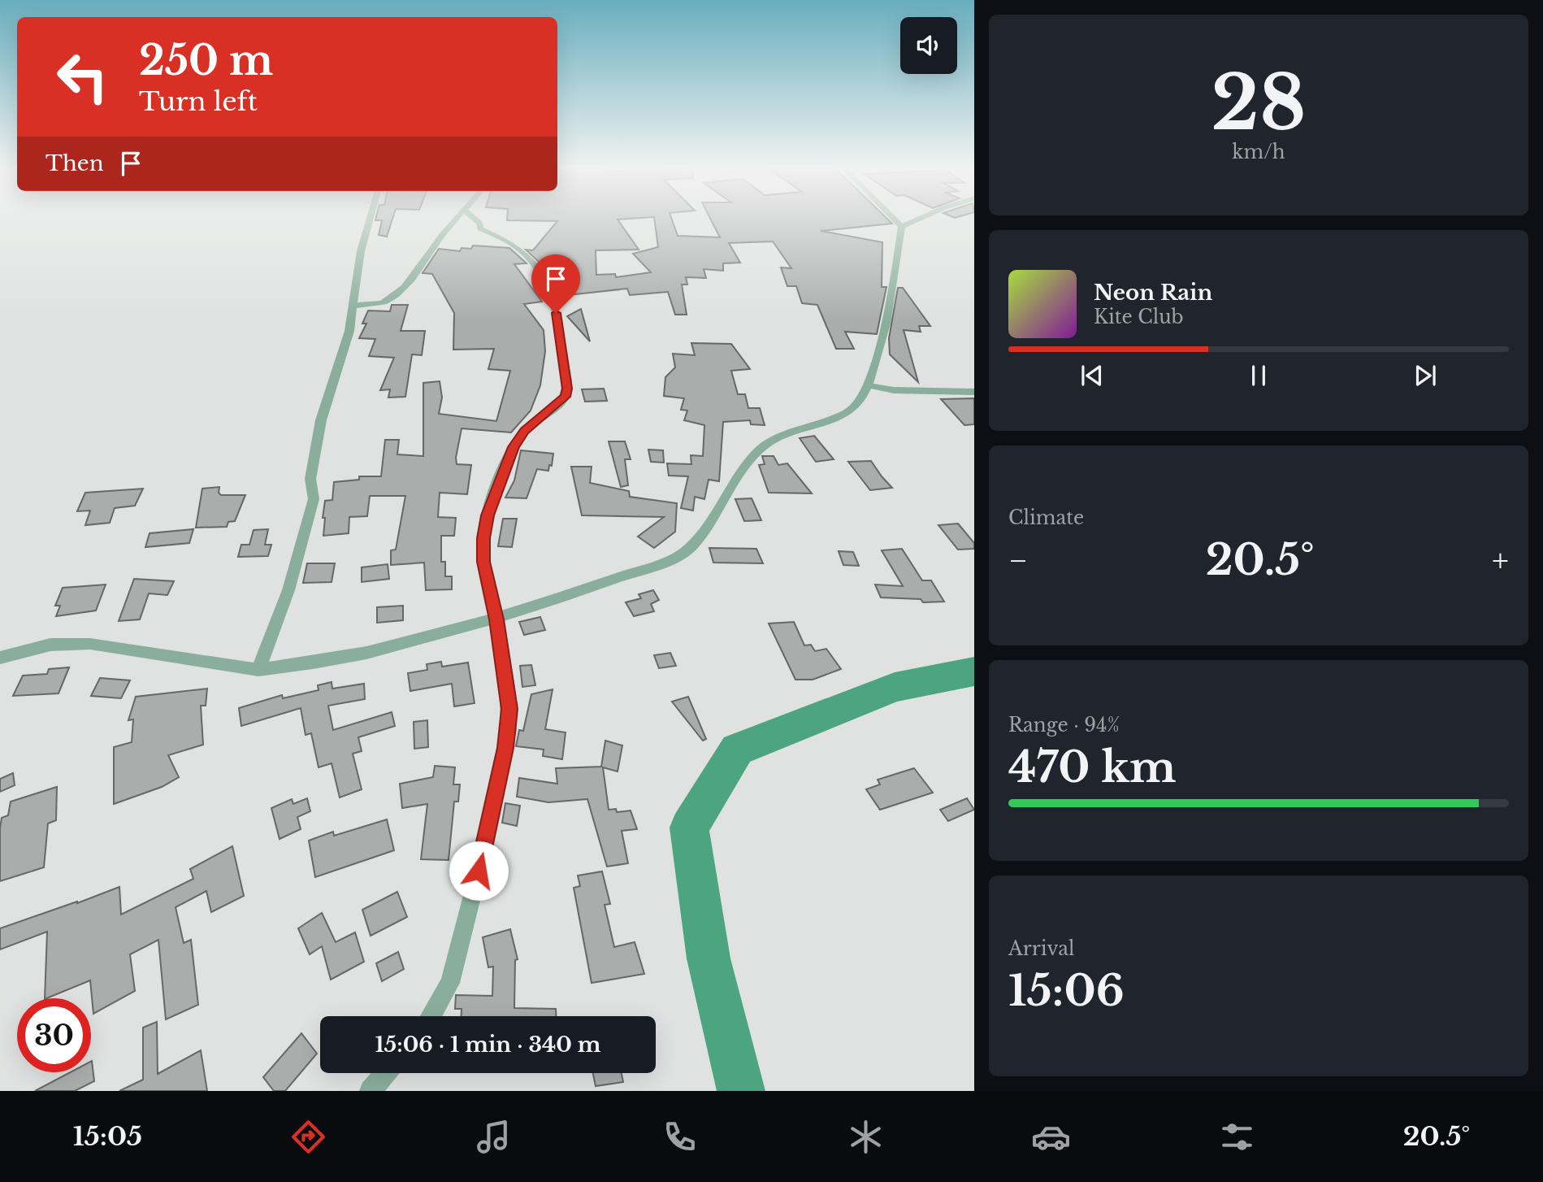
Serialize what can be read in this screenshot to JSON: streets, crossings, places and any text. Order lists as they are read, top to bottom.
{
  "page": {
    "tile": [
      ["28", "km/h"],
      "Climate",
      ["Range · 94%", "470 km"],
      ["Arrival", "15:06"]
    ],
    "turn": ["250 m", "Turn left"],
    "then": "Then",
    "song": ["Neon Rain", "Kite Club"],
    "heat": ["−", "20.5°", "+"],
    "limit": "30",
    "trip": "15:06 · 1 min · 340 m",
    "tabs": ["15:05", "20.5°"]
  }
}
